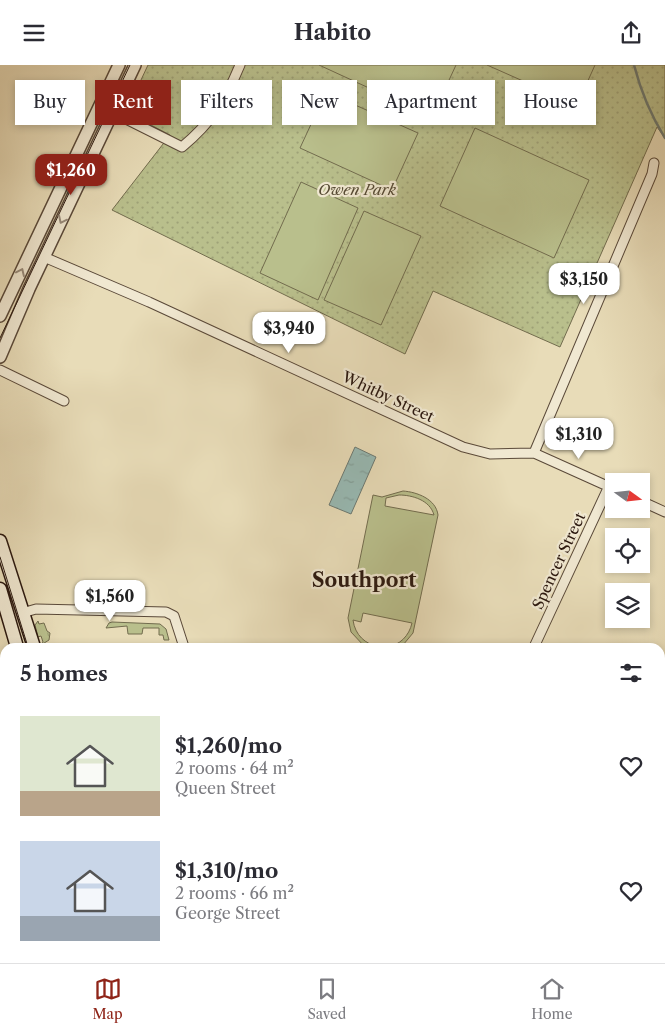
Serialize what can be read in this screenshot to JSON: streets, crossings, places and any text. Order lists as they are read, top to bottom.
{
  "streets": {
    "street": ["Whitby Street", "Spencer Street"]
  },
  "districts": ["Southport"],
  "parks": ["Owen Park"],
  "north": "right",
  "page": {
    "header": "Habito",
    "chip": [
      "Buy",
      "Rent",
      "Filters",
      "New",
      "Apartment",
      "House"
    ],
    "price": [
      "$1,260",
      "$3,150",
      "$3,940",
      "$1,310",
      "$1,560"
    ],
    "heading": "5 homes",
    "list": [
      {
        "name": "$1,260/mo",
        "note": "2 rooms · 64 m² · Queen Street"
      },
      {
        "name": "$1,310/mo",
        "note": "2 rooms · 66 m² · George Street"
      }
    ],
    "tabs": ["Map", "Saved", "Home"]
  }
}
